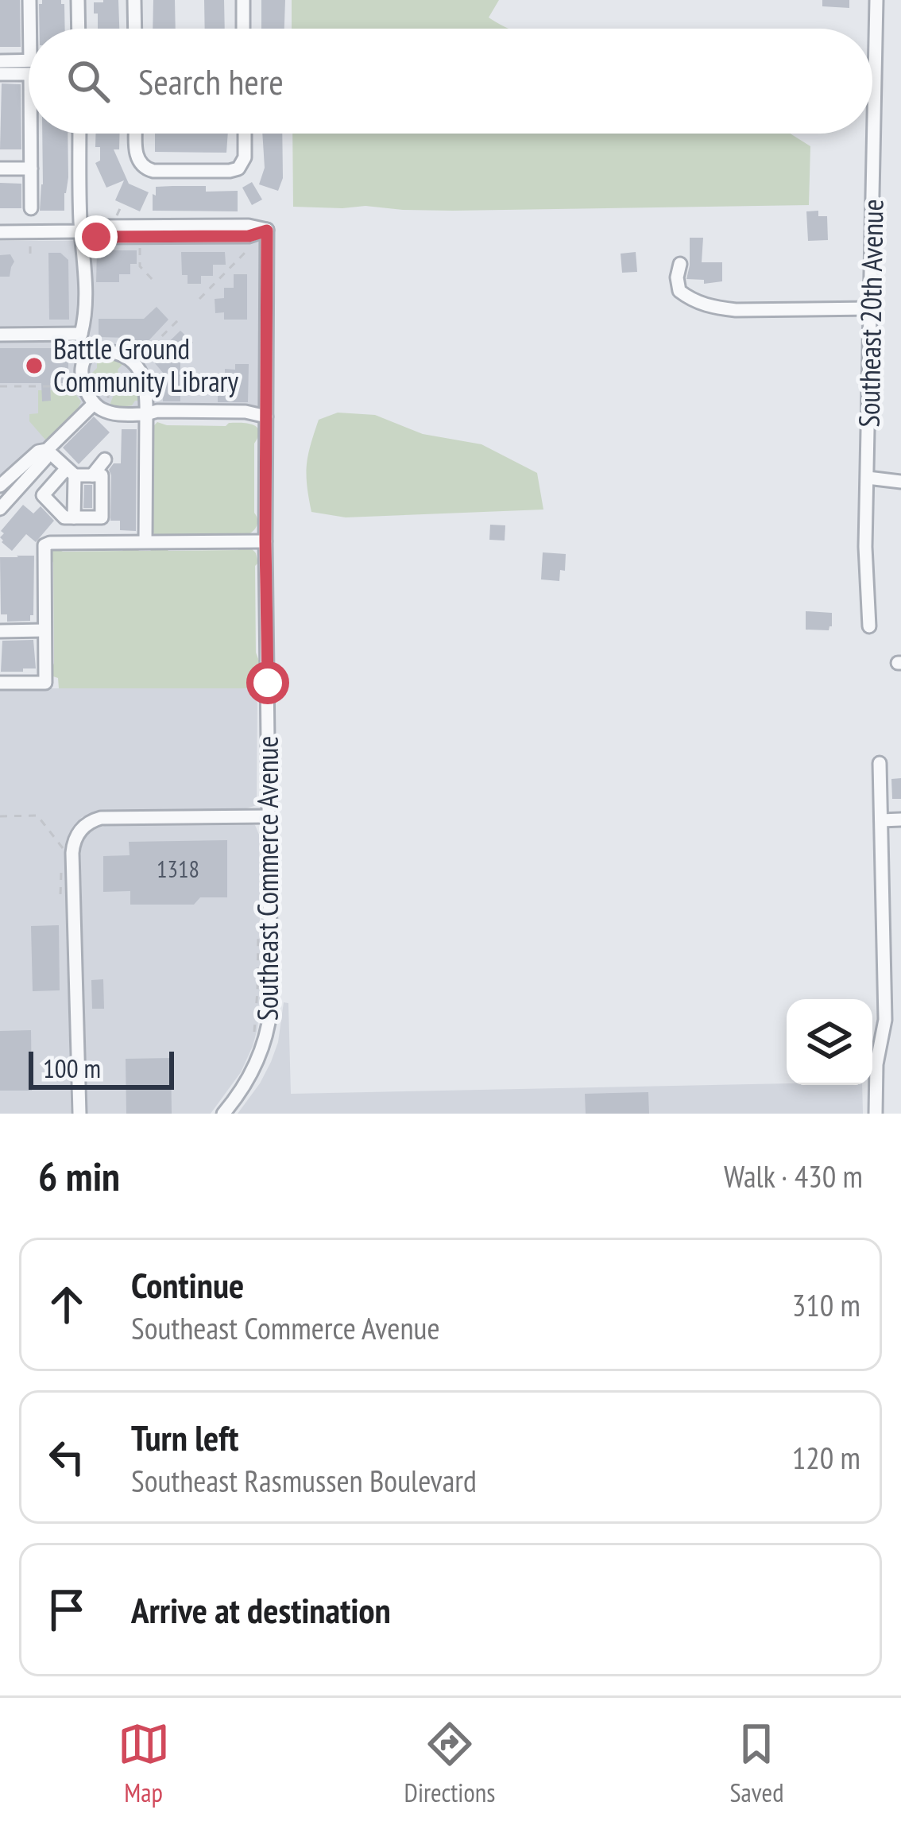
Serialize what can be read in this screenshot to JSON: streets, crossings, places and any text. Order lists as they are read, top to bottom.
{
  "streets": {
    "street": ["Southeast 20th Avenue", "Southeast Commerce Avenue"]
  },
  "places": ["Battle Ground Community Library"],
  "house_numbers": ["1318"],
  "scale_bar": "100 m",
  "page": {
    "search": "Search here",
    "scale": "100 m",
    "heading": ["6 min", "Walk · 430 m"],
    "list": [
      ["Continue", "Southeast Commerce Avenue", "310 m"],
      ["Turn left", "Southeast Rasmussen Boulevard", "120 m"],
      "Arrive at destination"
    ],
    "nav": ["Map", "Directions", "Saved"]
  }
}
